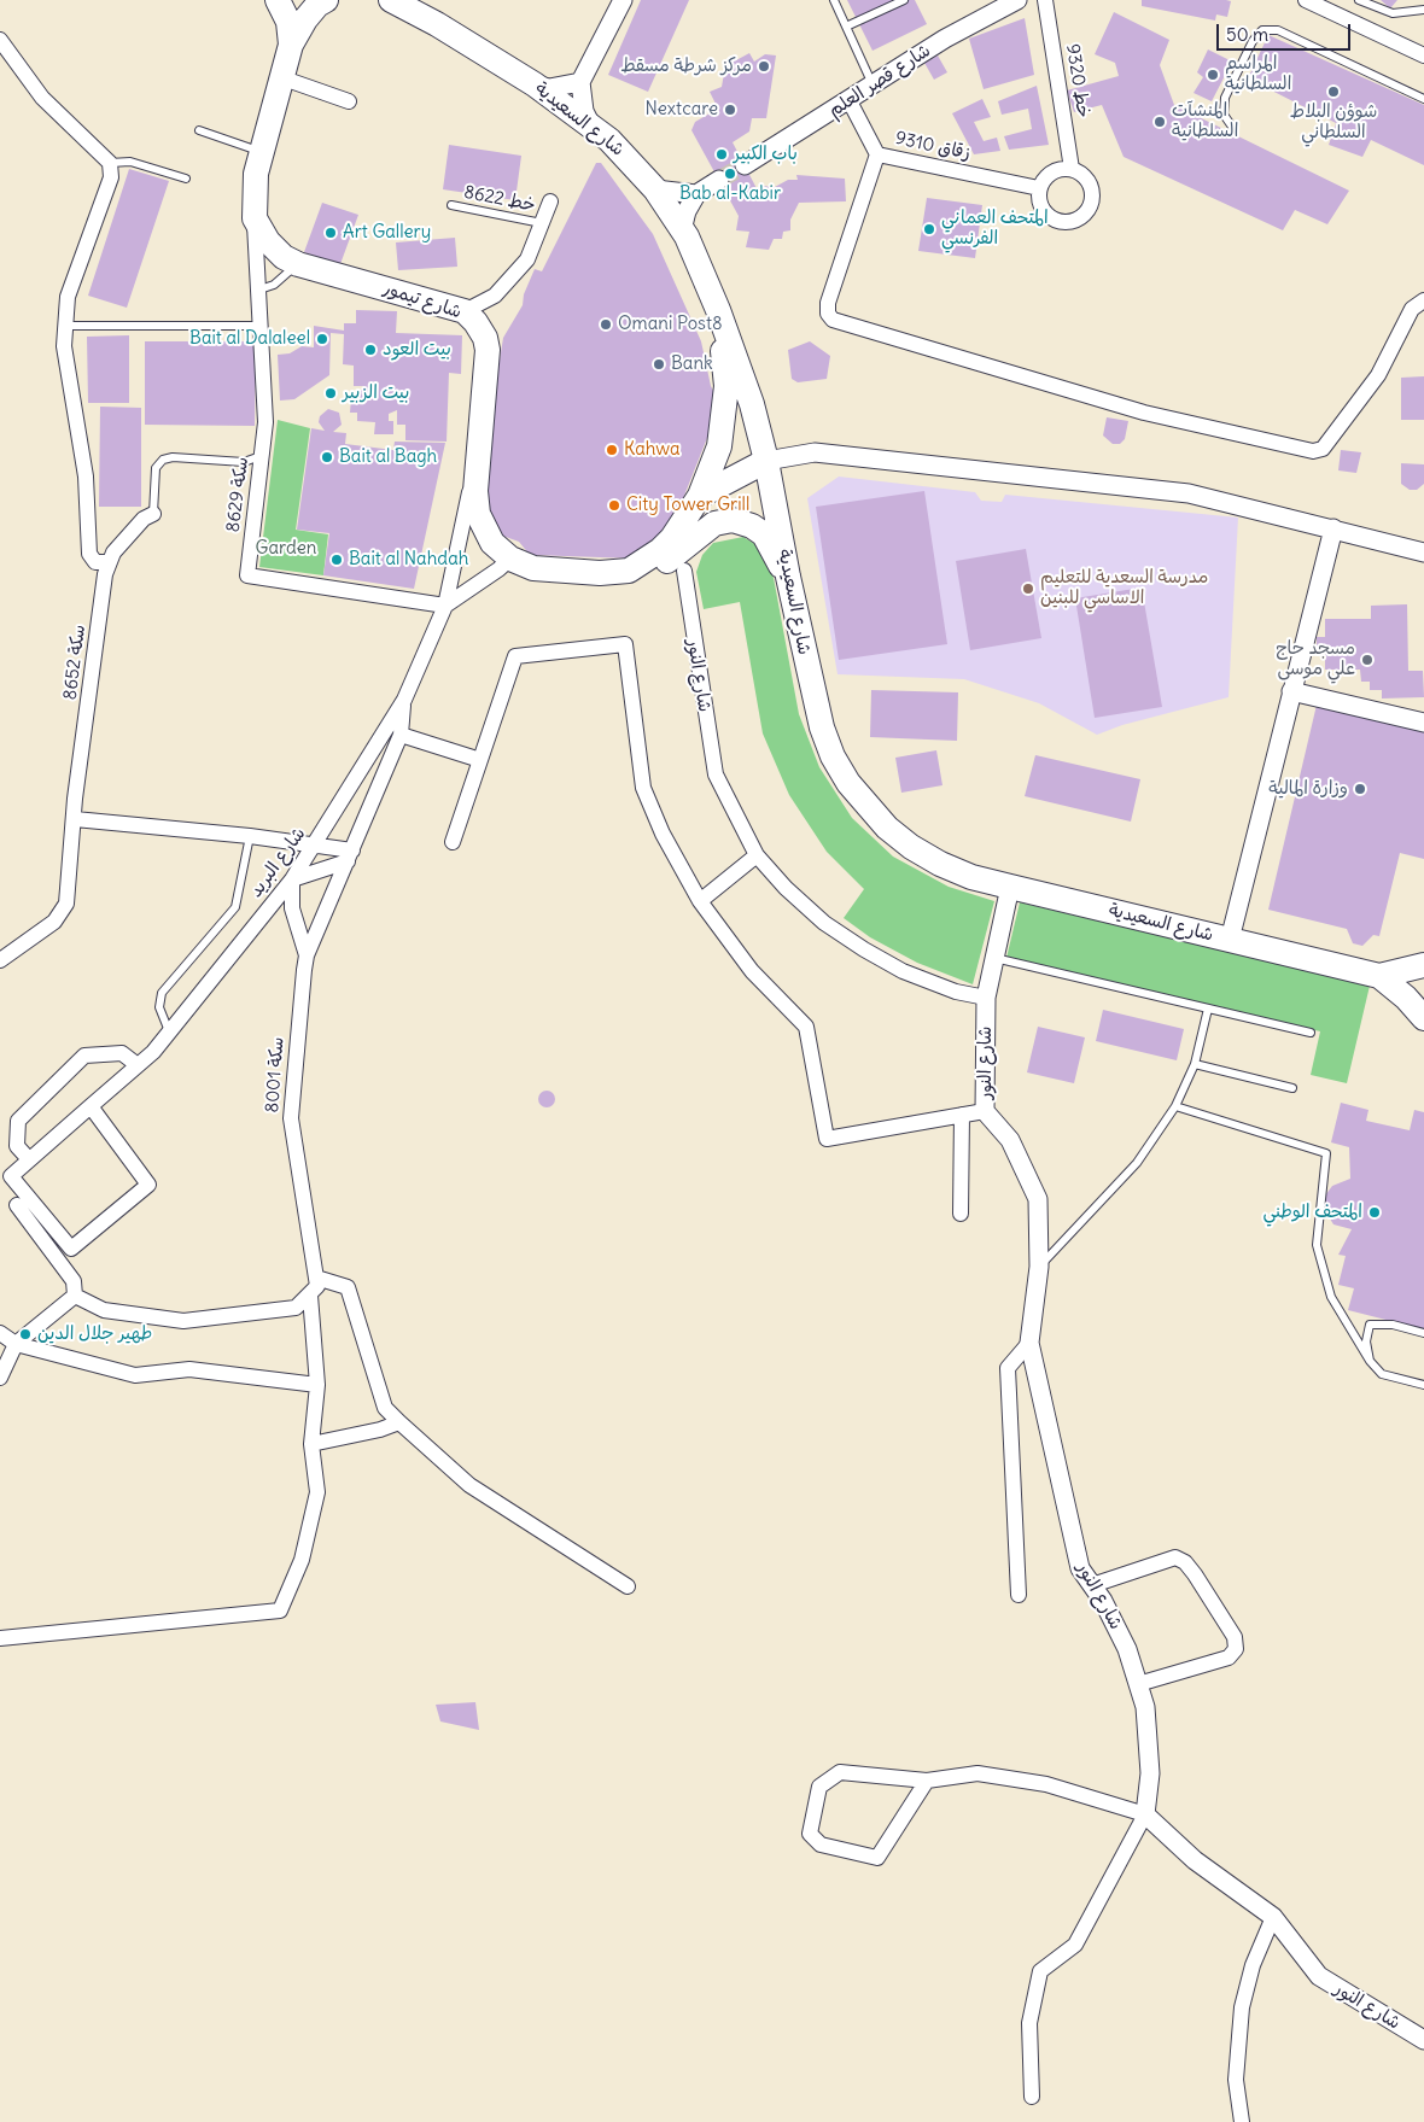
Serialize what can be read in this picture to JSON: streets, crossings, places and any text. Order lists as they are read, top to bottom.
{
  "streets": {
    "main road": ["شارع السعيدية", "شارع تيمور"],
    "street": [
      "شارع قصر العلم",
      "9320 خط",
      "زقاق 9310",
      "سكة 8629",
      "سكة 8652",
      "شارع النور",
      "شارع البريد",
      "سكة 8001"
    ],
    "lane": ["8622 خط"]
  },
  "crossings": [
    ["شارع قصر العلم", "زقاق 9310"],
    ["9320 خط", "زقاق 9310"],
    ["شارع السعيدية", "شارع تيمور"],
    ["شارع السعيدية", "شارع النور"],
    ["شارع تيمور", "سكة 8629"],
    ["شارع تيمور", "شارع البريد"],
    ["سكة 8629", "شارع البريد"],
    ["شارع البريد", "سكة 8001"]
  ],
  "parks": ["Garden"],
  "places": [
    "مركز شرطة مسقط",
    "المراسم السلطانية",
    "شوؤن البلاط السلطاني",
    "Nextcare",
    "المنشآت السلطانية",
    "باب الکبیر",
    "Bab al-Kabir",
    "المتحف العماني الفرنسي",
    "Art Gallery",
    "Omani Post8",
    "Bait al Dalaleel",
    "بيت العود",
    "Bank",
    "بيت الزبير",
    "Kahwa",
    "Bait al Bagh",
    "City Tower Grill",
    "Bait al Nahdah",
    "مدرسة السعدية للتعليم الاساسي للبنين",
    "مسجد حاج علي موسى",
    "وزارة المالية",
    "المتحف الوطني",
    "طهير جلال الدين"
  ],
  "scale_bar": "50 m"
}
